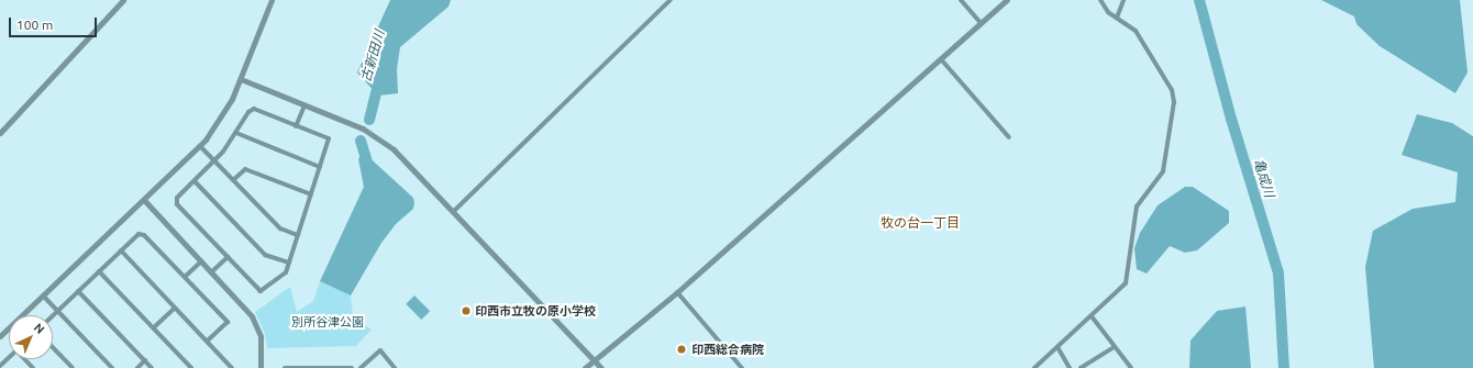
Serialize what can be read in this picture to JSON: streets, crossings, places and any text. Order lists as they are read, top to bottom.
{
  "districts": ["牧の台一丁目"],
  "water": ["古新田川", "亀成川"],
  "parks": ["別所谷津公園"],
  "places": ["印西市立牧の原小学校", "印西総合病院"],
  "scale_bar": "100 m",
  "north": "top right"
}
